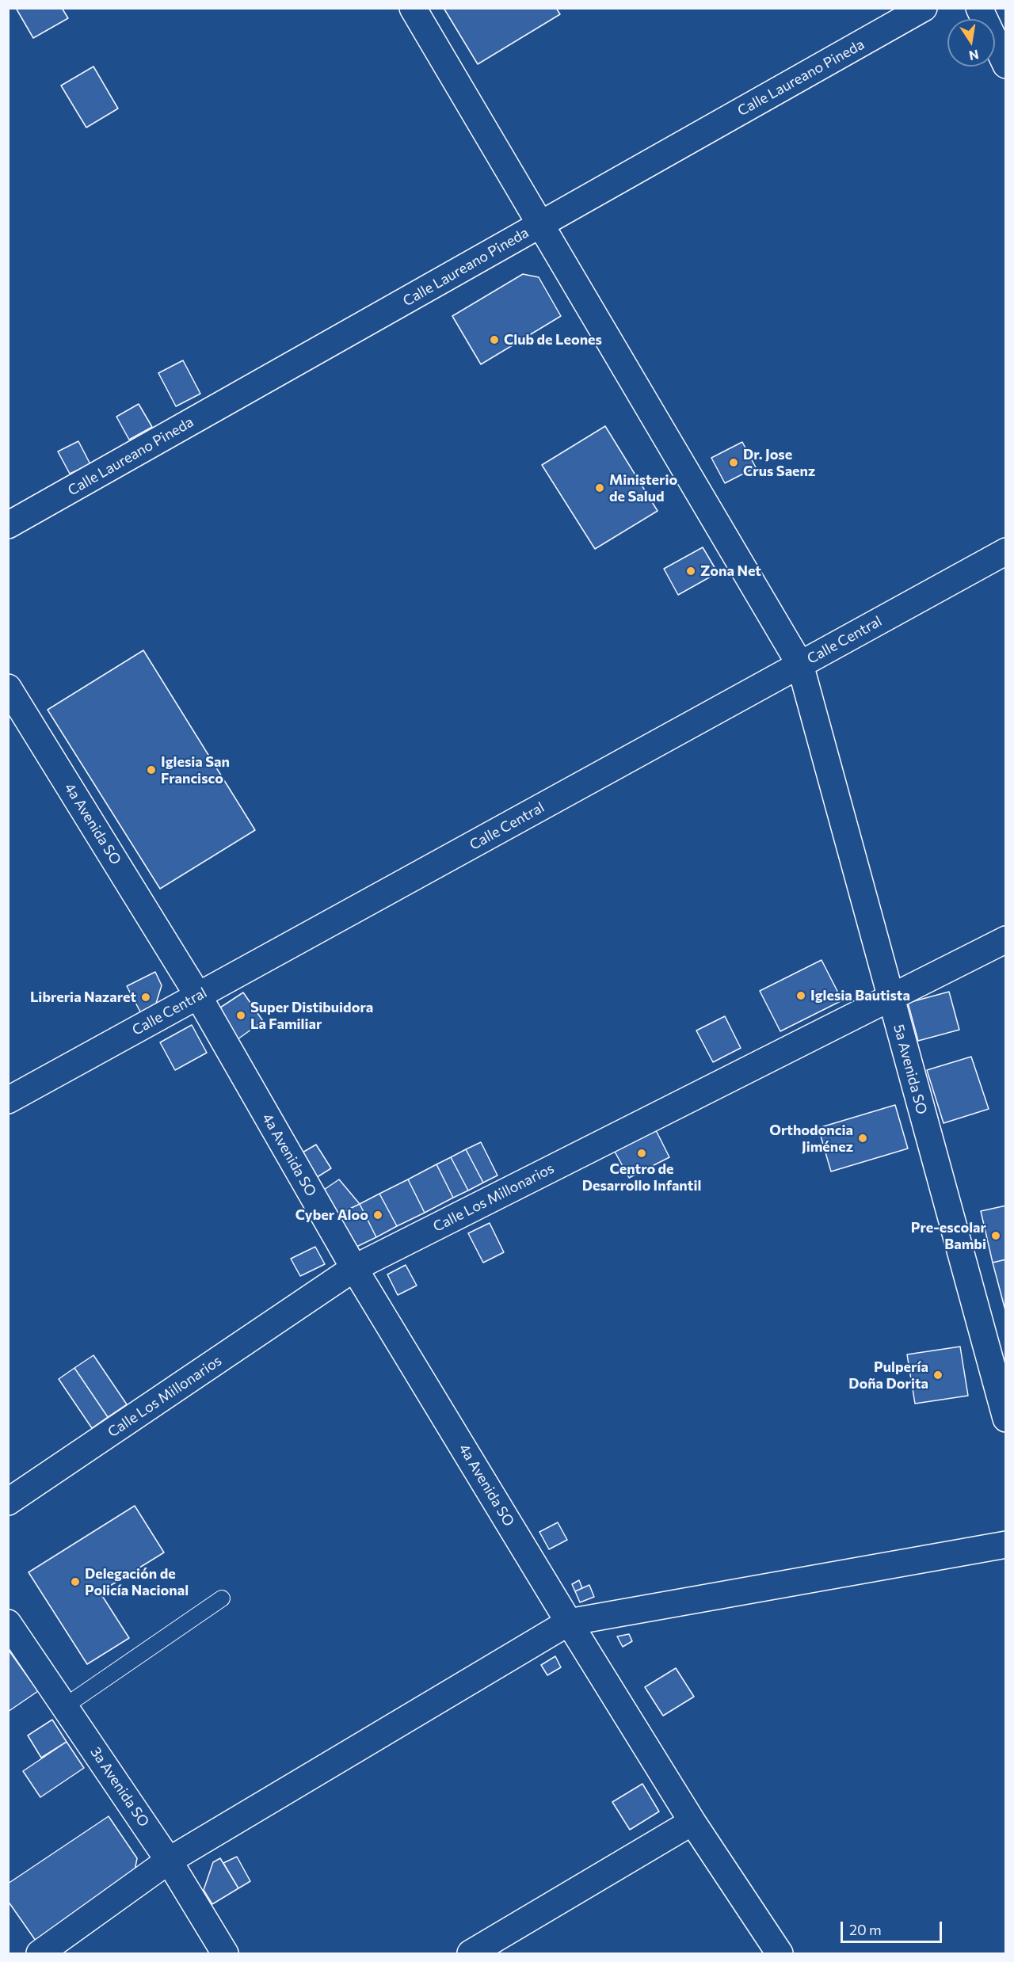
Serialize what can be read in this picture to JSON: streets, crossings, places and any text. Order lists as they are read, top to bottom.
{
  "streets": {
    "street": [
      "Calle Laureano Pineda",
      "Calle Central",
      "4a Avenida SO",
      "5a Avenida SO",
      "Calle Los Millonarios",
      "3a Avenida SO"
    ]
  },
  "crossings": [
    ["Calle Laureano Pineda", "5a Avenida SO"],
    ["Calle Central", "4a Avenida SO"],
    ["Calle Central", "5a Avenida SO"],
    ["4a Avenida SO", "Calle Los Millonarios"],
    ["5a Avenida SO", "Calle Los Millonarios"]
  ],
  "places": [
    "Club de Leones",
    "Dr. Jose Crus Saenz",
    "Ministerio de Salud",
    "Zona Net",
    "Iglesia San Francisco",
    "Iglesia Bautista",
    "Libreria Nazaret",
    "Super Distibuidora La Familiar",
    "Orthodoncia Jiménez",
    "Centro de Desarrollo Infantil",
    "Cyber Aloo",
    "Pre-escolar Bambi",
    "Pulpería Doña Dorita",
    "Delegación de Policía Nacional"
  ],
  "scale_bar": "20 m",
  "north": "bottom"
}
